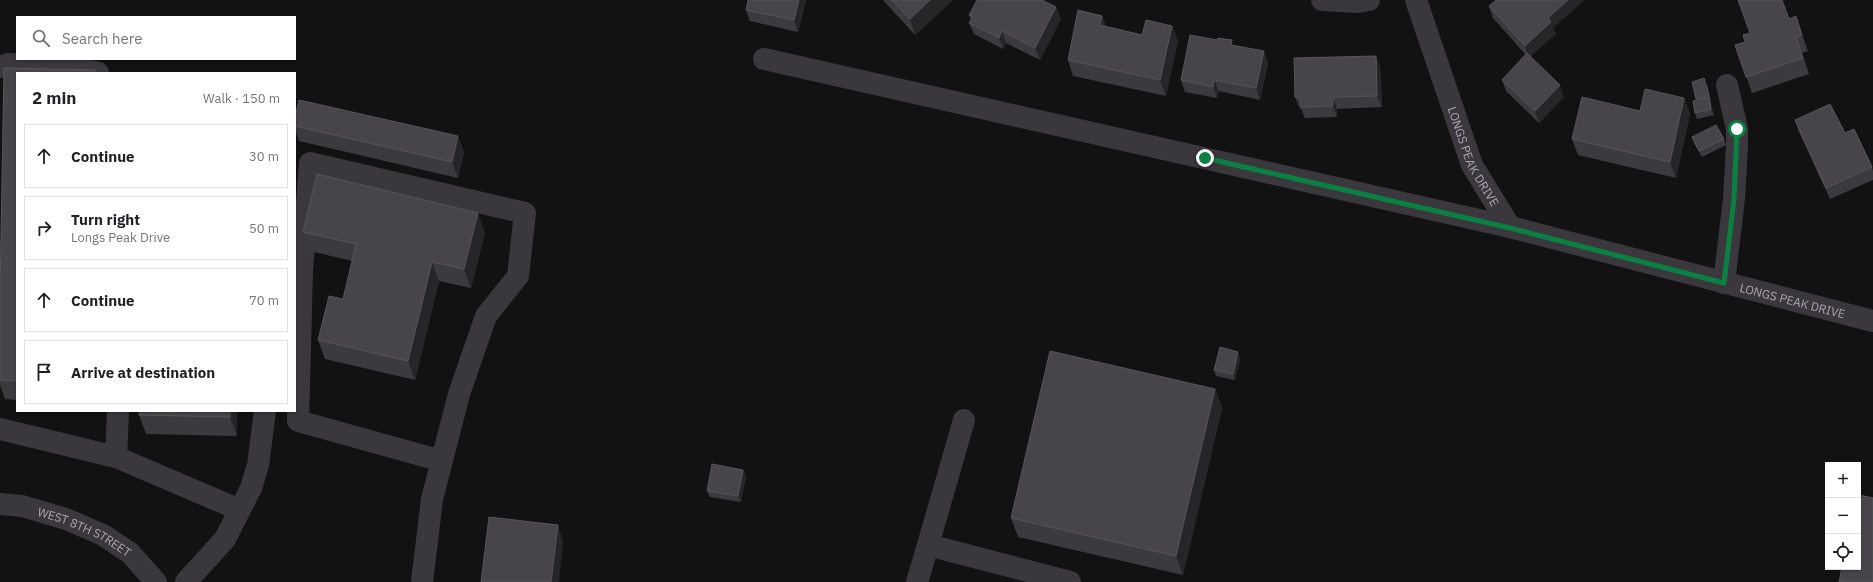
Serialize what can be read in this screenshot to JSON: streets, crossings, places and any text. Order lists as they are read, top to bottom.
{
  "streets": {
    "street": ["LONGS PEAK DRIVE", "WEST 8TH STREET"]
  },
  "page": {
    "search": "Search here",
    "heading": ["2 min", "Walk · 150 m"],
    "list": [
      ["Continue", "30 m"],
      ["Turn right", "Longs Peak Drive", "50 m"],
      ["Continue", "70 m"],
      "Arrive at destination"
    ],
    "map_buttons": ["+", "−"]
  }
}
